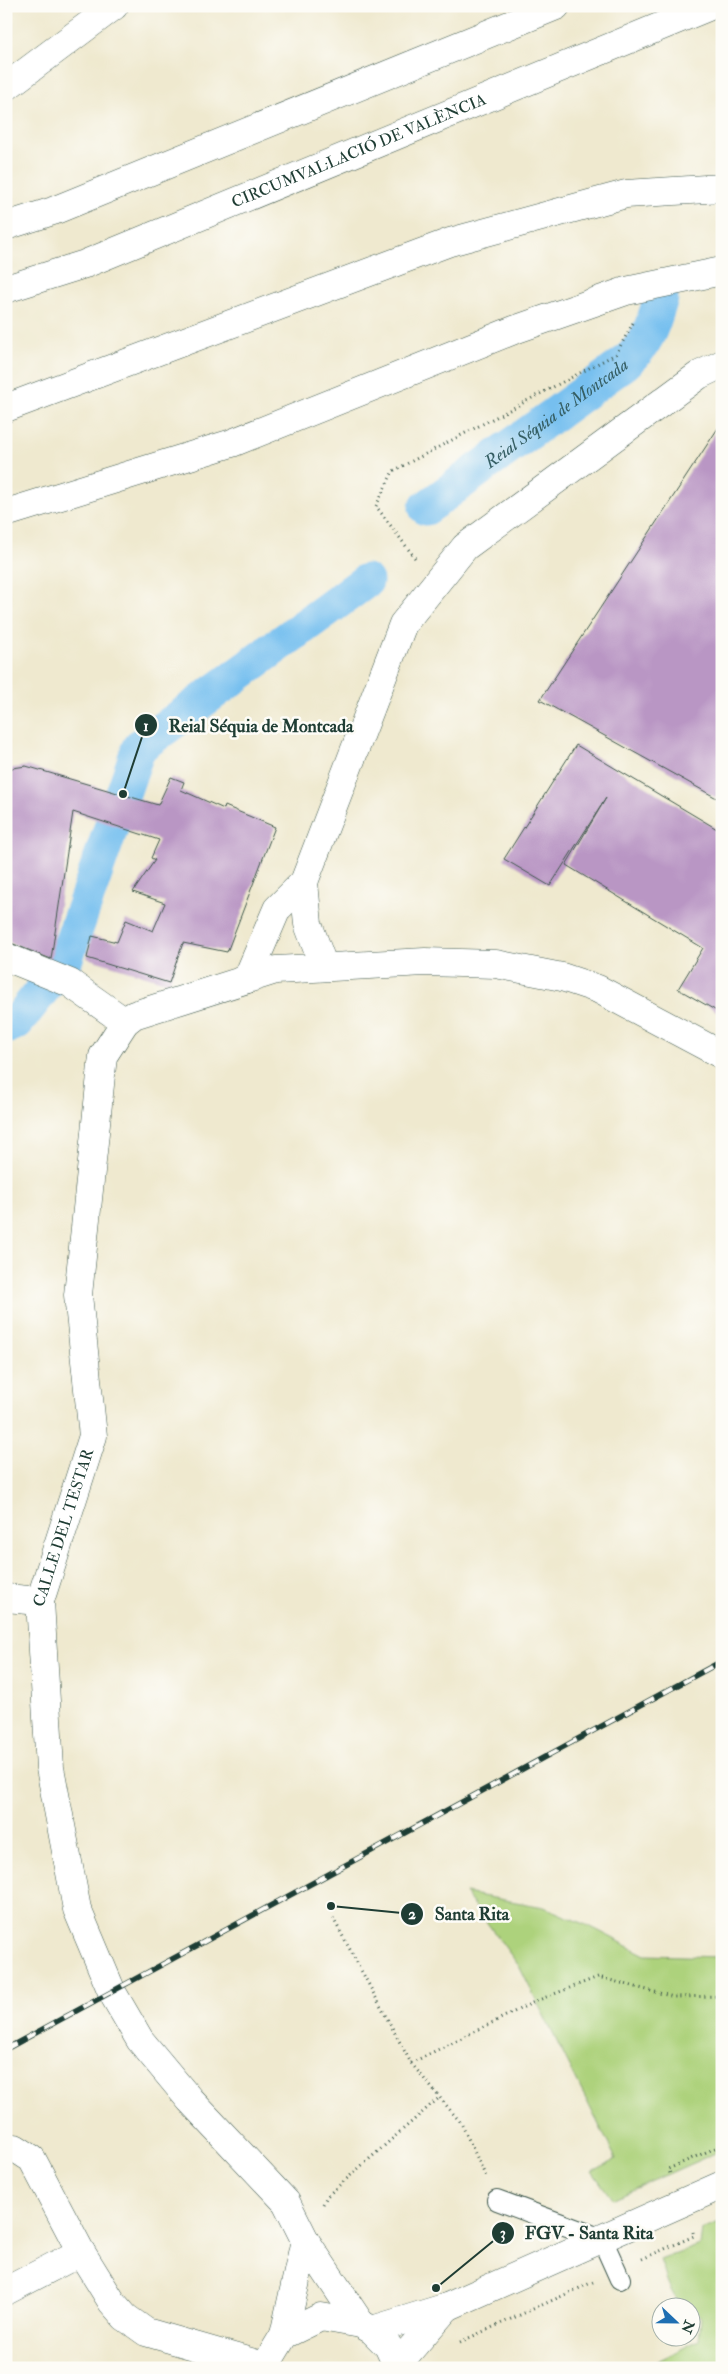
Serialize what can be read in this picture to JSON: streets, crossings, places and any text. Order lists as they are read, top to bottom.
{
  "streets": {
    "main road": ["CIRCUMVAL·LACIÓ DE VALÈNCIA", "CALLE DEL TESTAR"]
  },
  "water": ["Reial Séquia de Montcada"],
  "places": ["Reial Séquia de Montcada", "Santa Rita", "FGV - Santa Rita"],
  "north": "right"
}
